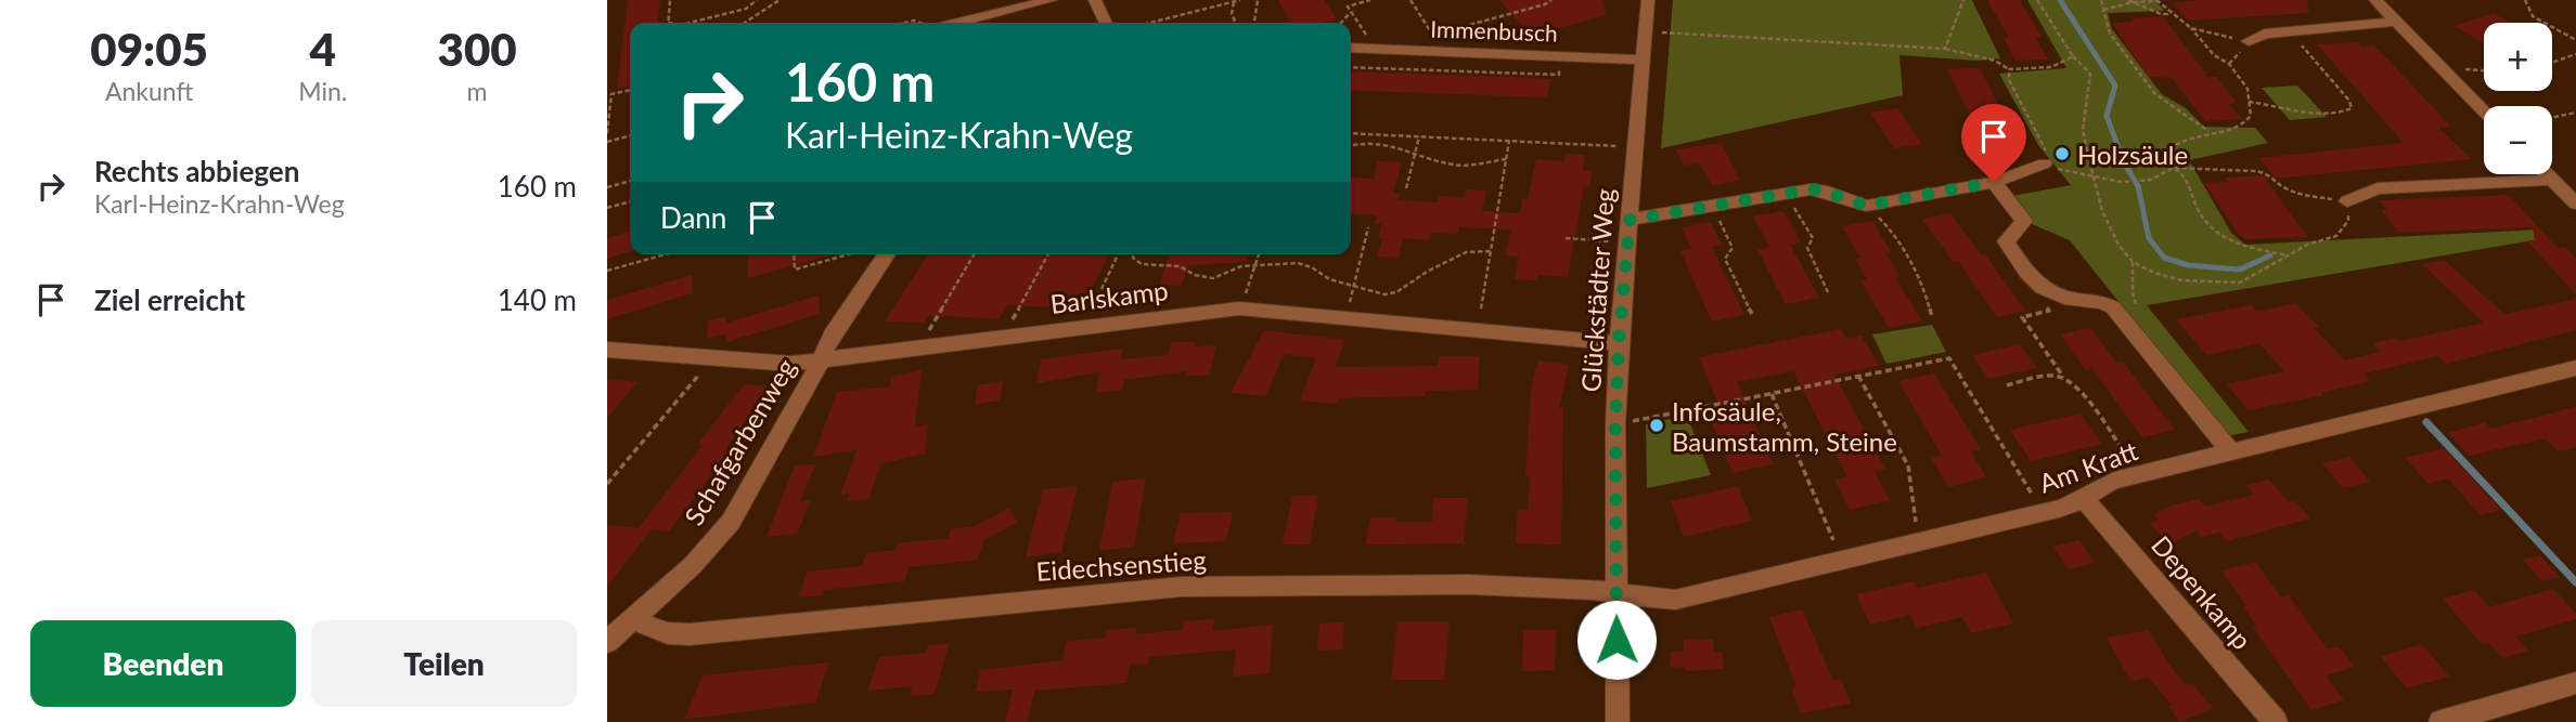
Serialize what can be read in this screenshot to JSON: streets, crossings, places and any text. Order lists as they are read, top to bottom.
{
  "streets": {
    "street": [
      "Immenbusch",
      "Glückstädter Weg",
      "Barlskamp",
      "Schafgarbenweg",
      "Am Kratt",
      "Eidechsenstieg",
      "Depenkamp"
    ]
  },
  "crossings": [
    ["Immenbusch", "Glückstädter Weg"],
    ["Glückstädter Weg", "Barlskamp"],
    ["Glückstädter Weg", "Am Kratt"],
    ["Glückstädter Weg", "Eidechsenstieg"],
    ["Barlskamp", "Schafgarbenweg"],
    ["Schafgarbenweg", "Eidechsenstieg"],
    ["Am Kratt", "Eidechsenstieg"],
    ["Am Kratt", "Depenkamp"]
  ],
  "places": ["Holzsäule", "Infosäule, Baumstamm, Steine"],
  "page": {
    "eta": [
      "09:05",
      "Ankunft",
      "4",
      "Min.",
      "300",
      "m"
    ],
    "map_buttons": ["+", "−"],
    "turn": ["160 m", "Karl-Heinz-Krahn-Weg"],
    "list": [
      {
        "name": "Rechts abbiegen",
        "note": "Karl-Heinz-Krahn-Weg",
        "value": "160 m"
      },
      {
        "name": "Ziel erreicht",
        "value": "140 m"
      }
    ],
    "then": "Dann",
    "buttons": ["Beenden", "Teilen"]
  }
}
